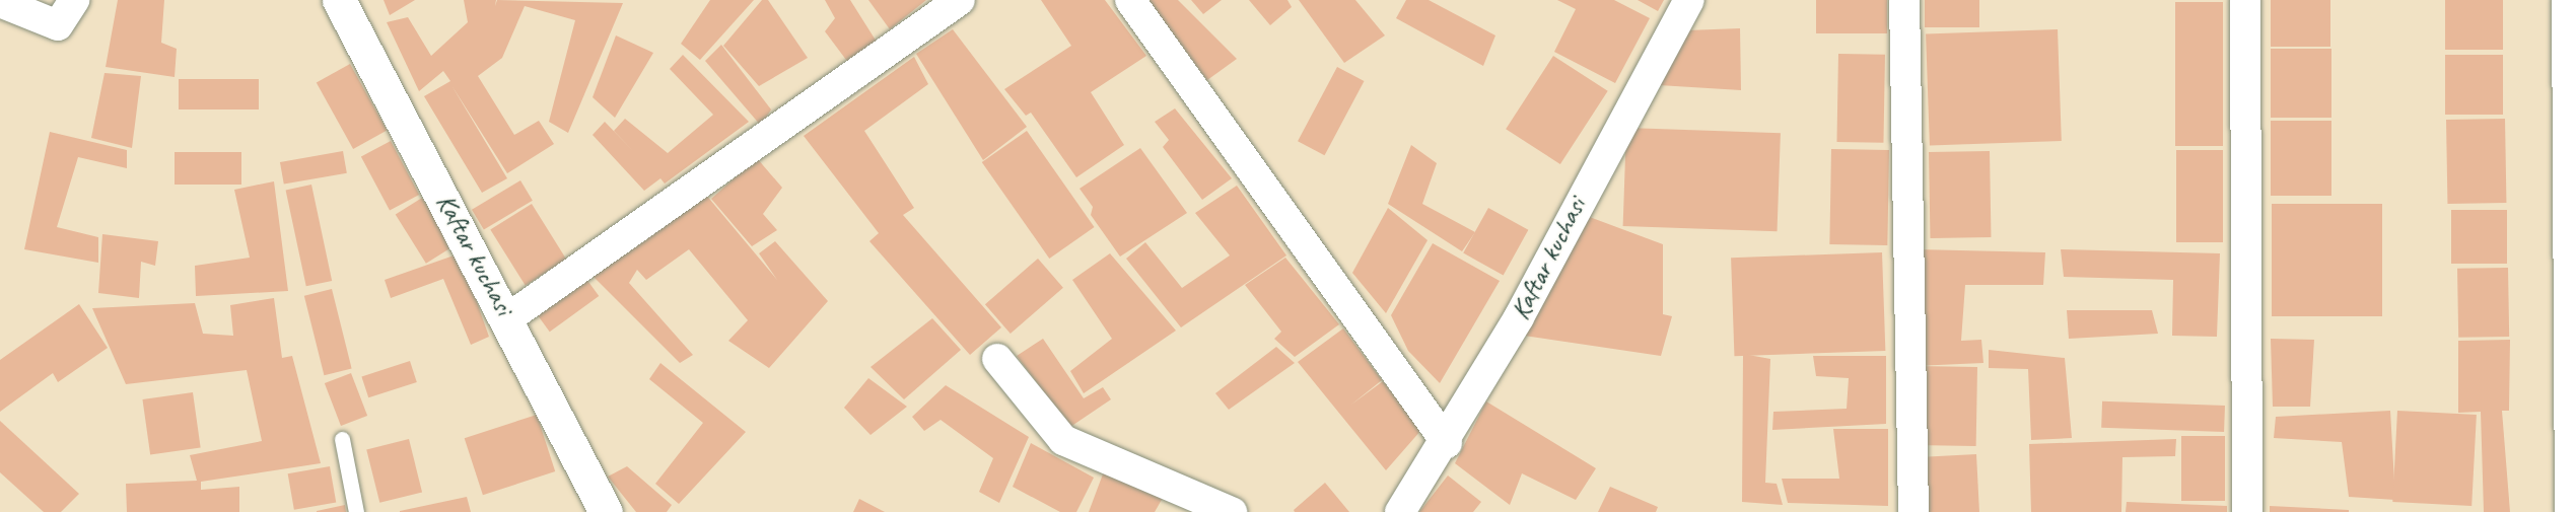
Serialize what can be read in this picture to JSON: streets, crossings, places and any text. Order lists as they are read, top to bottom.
{
  "streets": {
    "street": ["Kaftar kuchasi"]
  }
}
